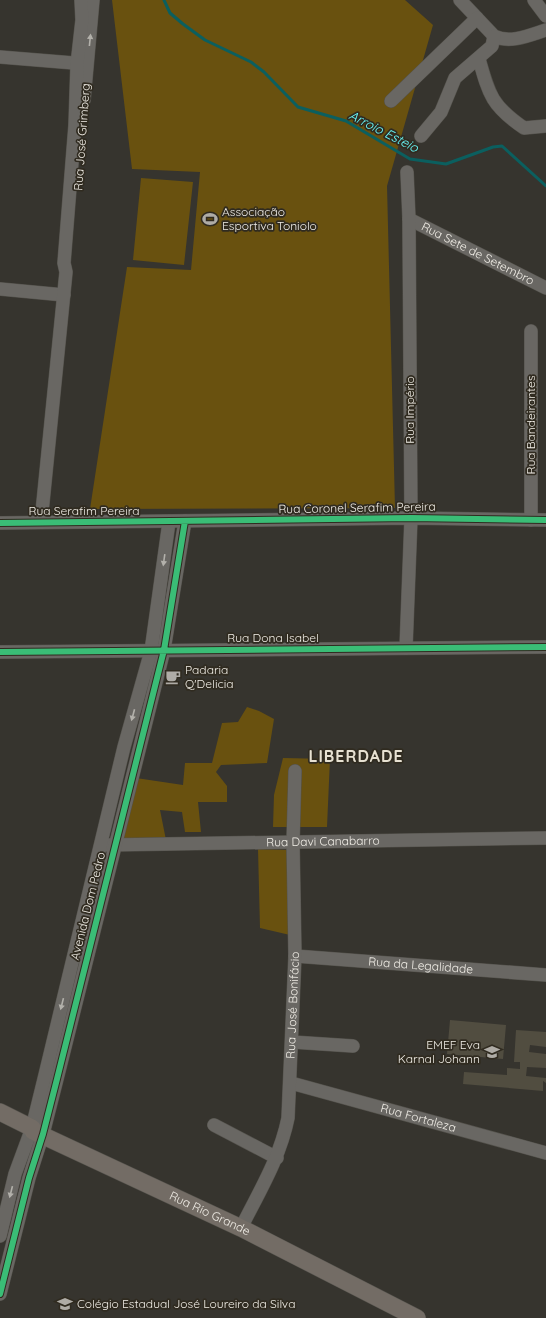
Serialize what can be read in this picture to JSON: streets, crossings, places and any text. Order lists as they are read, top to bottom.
{
  "streets": {
    "main road": ["Rua Rio Grande"],
    "street": [
      "Rua José Grimberg",
      "Rua Sete de Setembro",
      "Rua Império",
      "Rua Bandeirantes",
      "Rua Coronel Serafim Pereira",
      "Rua Serafim Pereira",
      "Rua Dona Isabel",
      "Rua Davi Canabarro",
      "Avenida Dom Pedro",
      "Rua da Legalidade",
      "Rua José Bonifácio",
      "Rua Fortaleza"
    ]
  },
  "crossings": [
    ["Rua José Grimberg", "Rua Serafim Pereira"],
    ["Rua Sete de Setembro", "Rua Império"],
    ["Rua Império", "Rua Coronel Serafim Pereira"],
    ["Rua Império", "Rua Dona Isabel"],
    ["Rua Bandeirantes", "Rua Coronel Serafim Pereira"],
    ["Rua Coronel Serafim Pereira", "Rua Serafim Pereira"],
    ["Rua Coronel Serafim Pereira", "Avenida Dom Pedro"],
    ["Rua Serafim Pereira", "Avenida Dom Pedro"],
    ["Rua Dona Isabel", "Avenida Dom Pedro"],
    ["Rua Davi Canabarro", "Avenida Dom Pedro"],
    ["Rua Davi Canabarro", "Rua José Bonifácio"],
    ["Avenida Dom Pedro", "Rua Rio Grande"],
    ["Rua da Legalidade", "Rua José Bonifácio"],
    ["Rua José Bonifácio", "Rua Fortaleza"],
    ["Rua José Bonifácio", "Rua Rio Grande"]
  ],
  "districts": ["LIBERDADE"],
  "water": ["Arroio Esteio"],
  "places": {
    "sports": ["Associação Esportiva Toniolo"],
    "cafe": ["Padaria Q'Delicia"],
    "school or university": ["EMEF Eva Karnal Johann", "Colégio Estadual José Loureiro da Silva"]
  }
}
